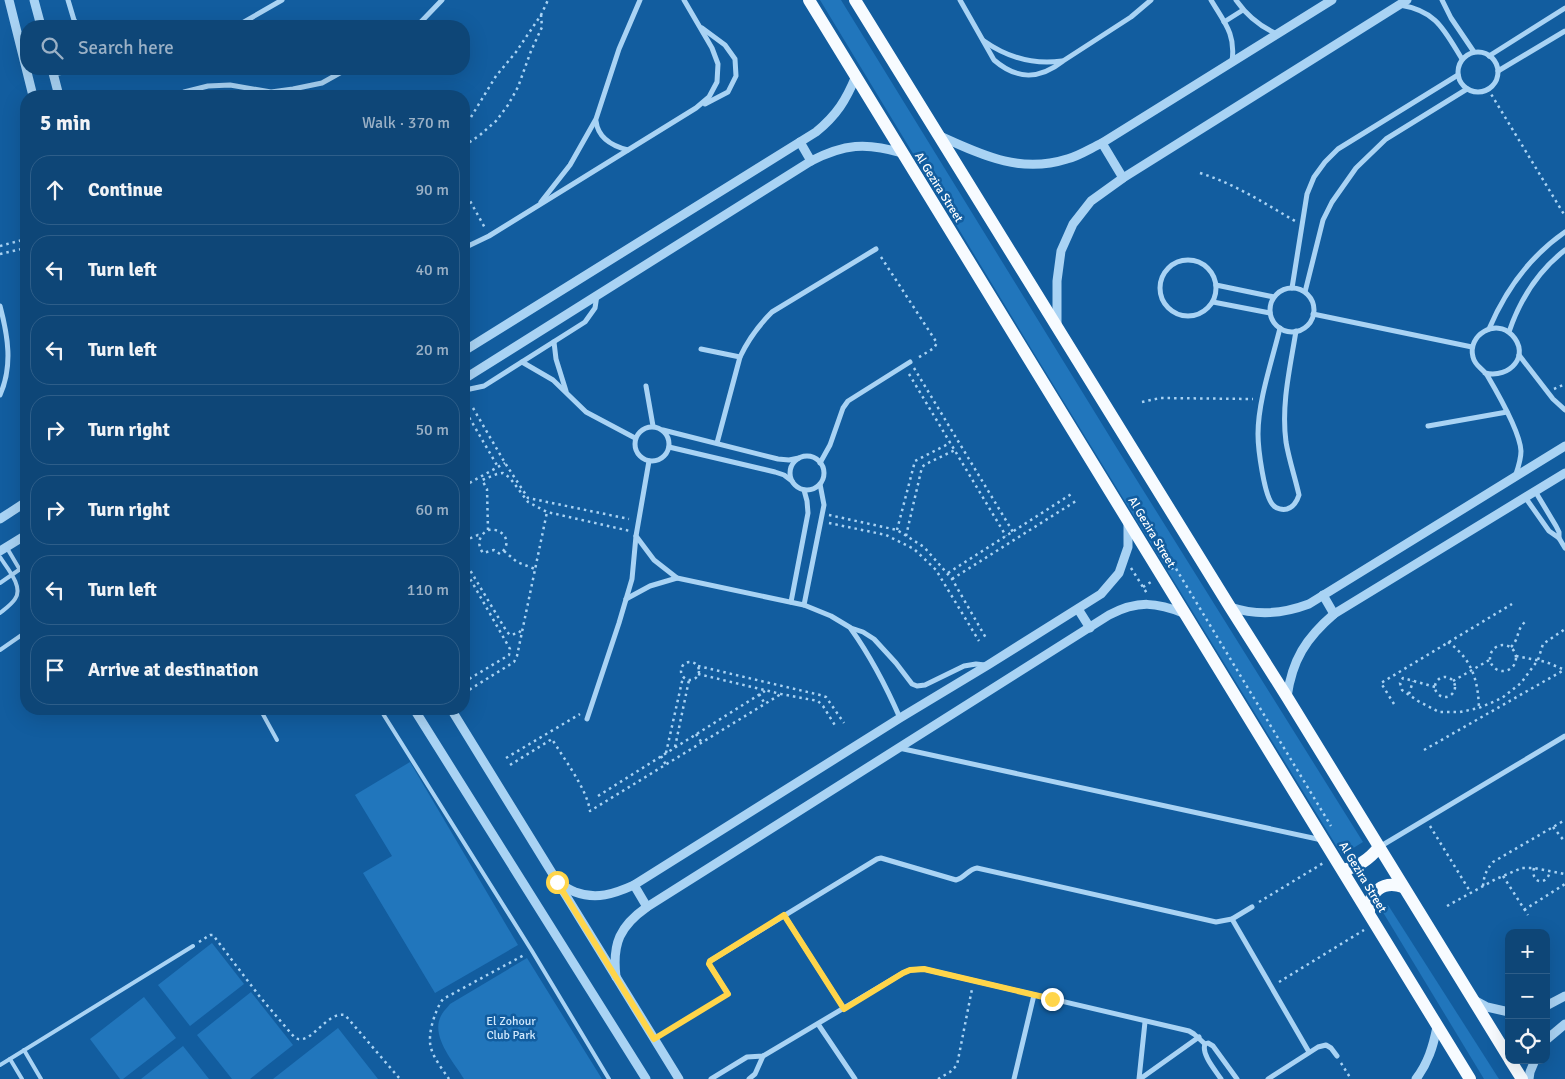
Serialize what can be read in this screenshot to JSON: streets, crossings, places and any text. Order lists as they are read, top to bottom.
{
  "streets": {
    "main road": ["Al Gezira Street"]
  },
  "parks": ["El Zohour Club Park"],
  "page": {
    "search": "Search here",
    "heading": ["5 min", "Walk · 370 m"],
    "list": [
      ["Continue", "90 m"],
      ["Turn left", "40 m"],
      ["Turn left", "20 m"],
      ["Turn right", "50 m"],
      ["Turn right", "60 m"],
      ["Turn left", "110 m"],
      "Arrive at destination"
    ],
    "map_buttons": ["+", "−"]
  }
}
